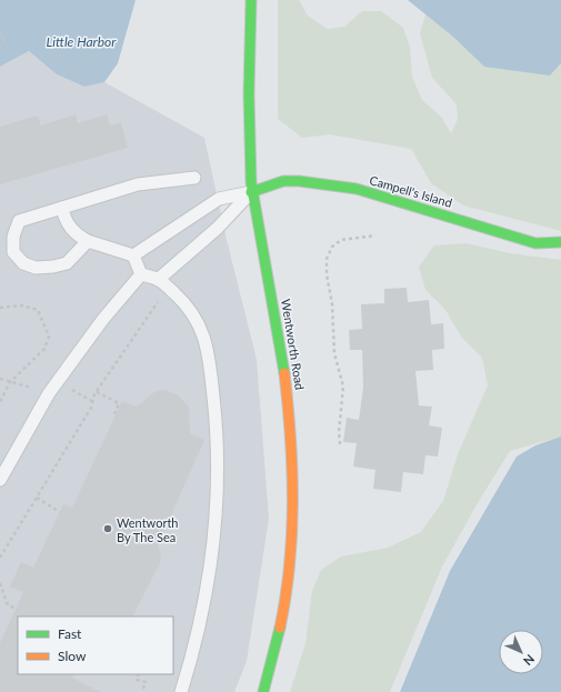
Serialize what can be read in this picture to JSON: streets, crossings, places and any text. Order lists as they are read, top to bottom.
{
  "streets": {
    "main road": ["Campell's Island", "Wentworth Road"]
  },
  "crossings": [
    ["Campell's Island", "Wentworth Road"]
  ],
  "water": ["Little Harbor"],
  "places": ["Wentworth By The Sea"],
  "legend": ["Fast", "Slow"],
  "north": "bottom right"
}
